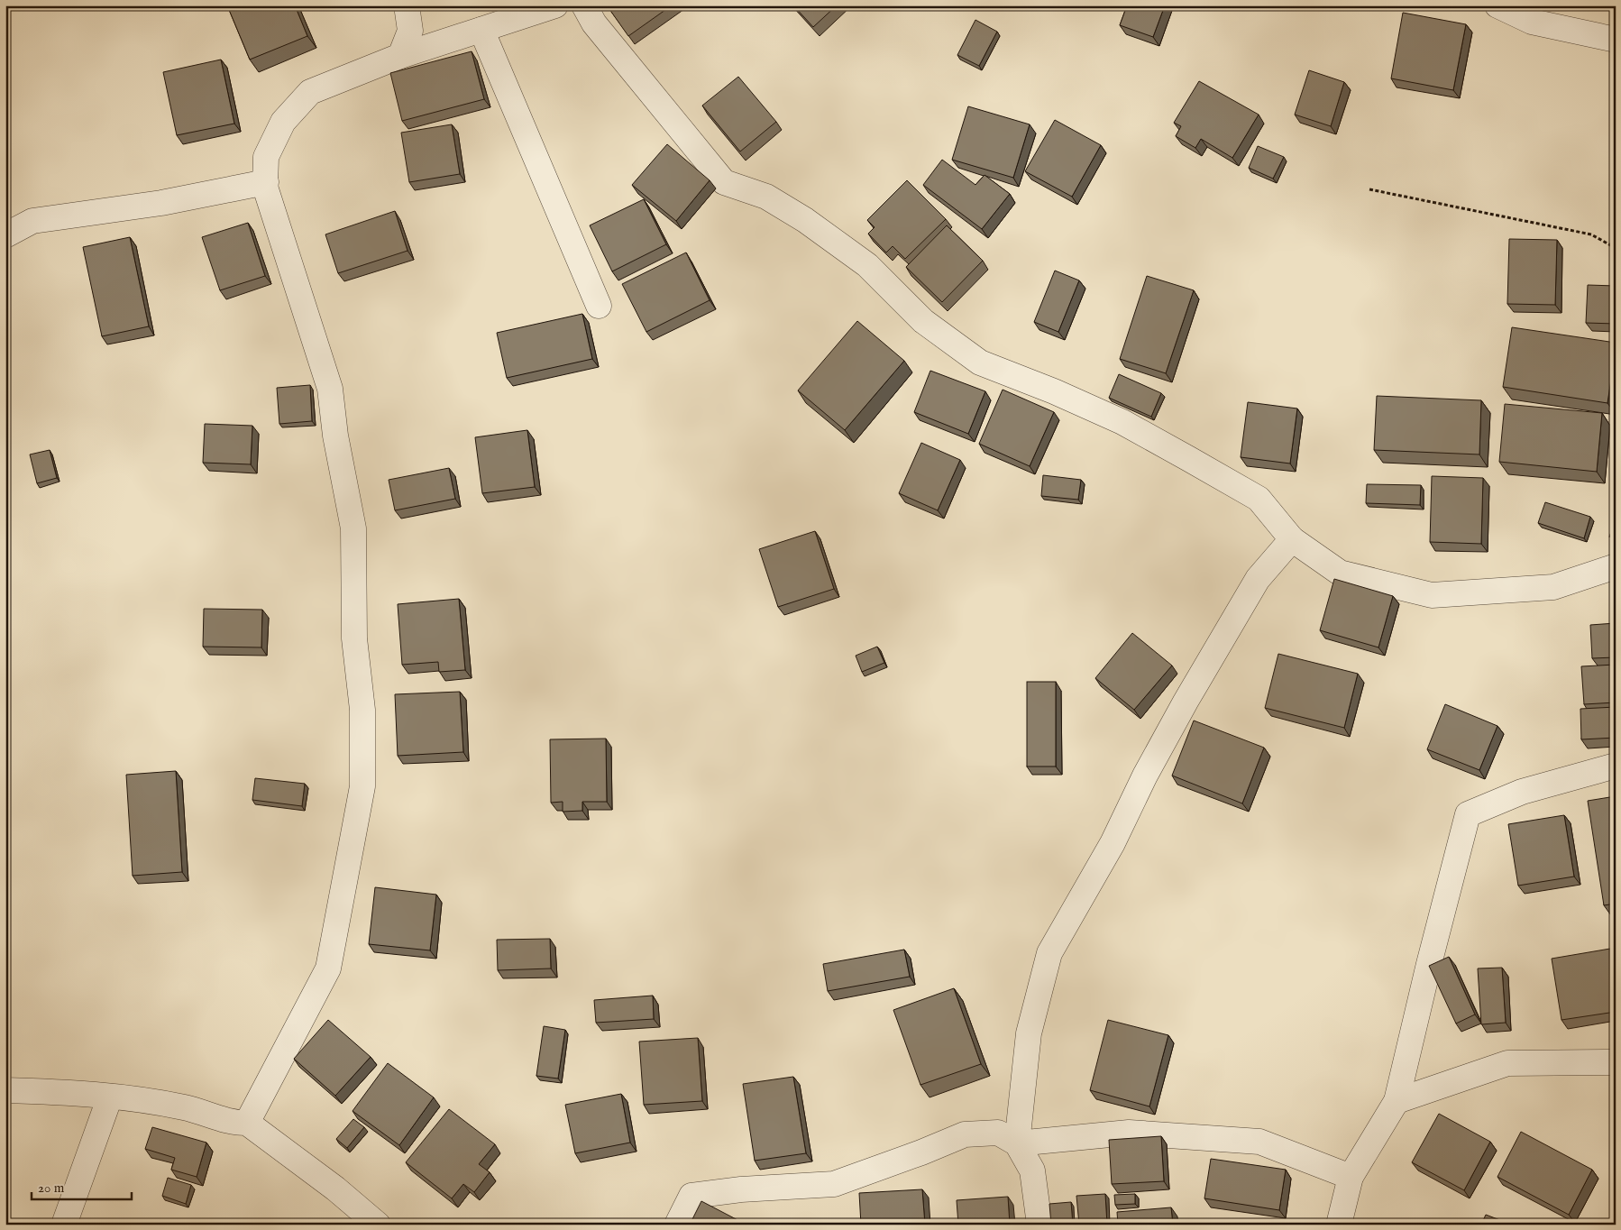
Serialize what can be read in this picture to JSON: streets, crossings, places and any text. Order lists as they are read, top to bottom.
{
  "scale_bar": "20 m"
}
